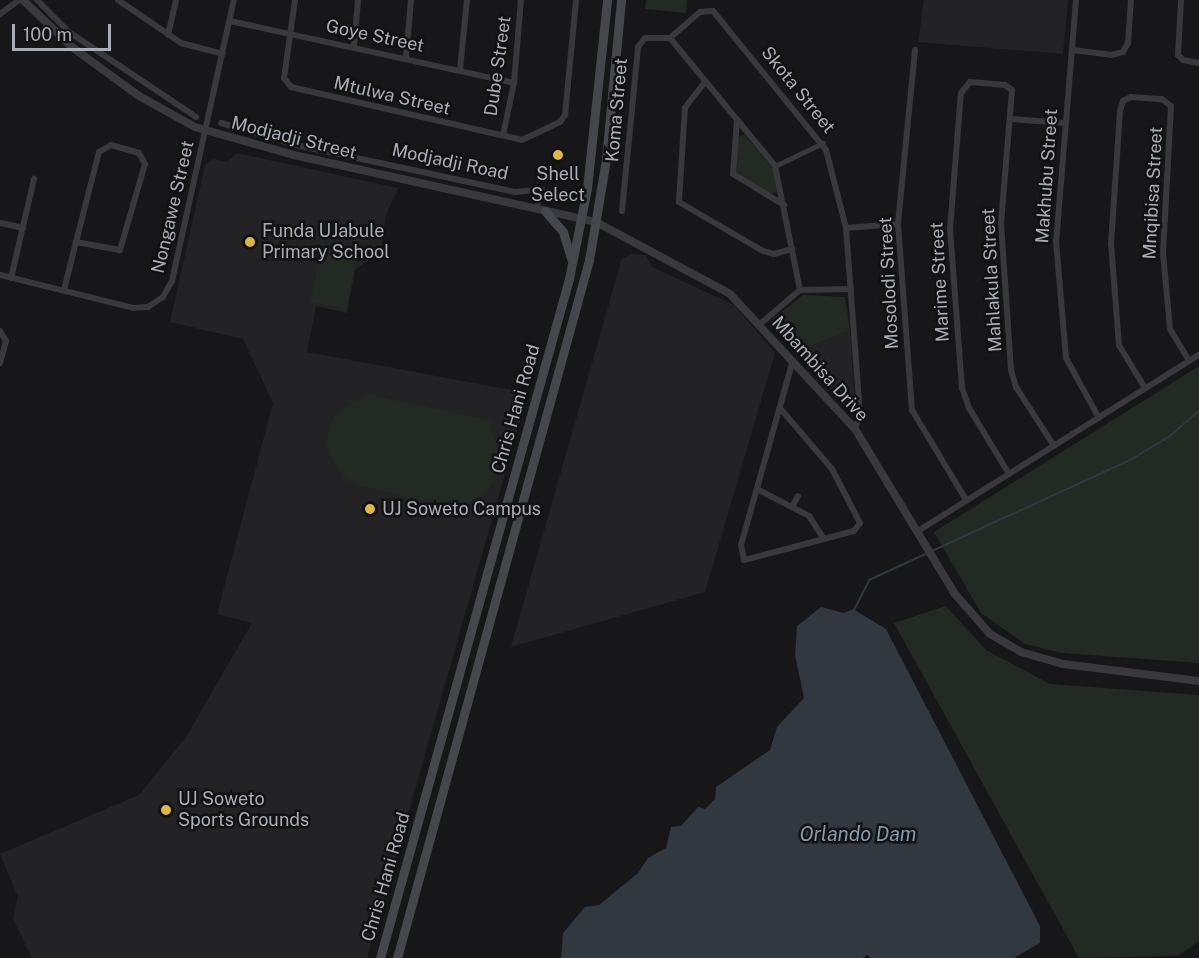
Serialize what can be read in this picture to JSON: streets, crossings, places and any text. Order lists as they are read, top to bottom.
{
  "streets": {
    "main road": ["Chris Hani Road"],
    "street": [
      "Goye Street",
      "Dube Street",
      "Skota Street",
      "Mtulwa Street",
      "Koma Street",
      "Modjadji Street",
      "Modjadji Road",
      "Makhubu Street",
      "Mnqibisa Street",
      "Nongawe Street",
      "Mahlakula Street",
      "Marime Street",
      "Mosolodi Street",
      "Mbambisa Drive"
    ]
  },
  "crossings": [
    ["Goye Street", "Dube Street"],
    ["Goye Street", "Mtulwa Street"],
    ["Goye Street", "Nongawe Street"],
    ["Dube Street", "Mtulwa Street"],
    ["Skota Street", "Koma Street"],
    ["Skota Street", "Mbambisa Drive"],
    ["Modjadji Street", "Modjadji Road"],
    ["Modjadji Street", "Nongawe Street"],
    ["Modjadji Street", "Mbambisa Drive"],
    ["Modjadji Street", "Chris Hani Road"],
    ["Mahlakula Street", "Marime Street"],
    ["Mbambisa Drive", "Chris Hani Road"]
  ],
  "water": ["Orlando Dam"],
  "places": [
    "Shell Select",
    "Funda UJabule Primary School",
    "UJ Soweto Campus",
    "UJ Soweto Sports Grounds"
  ],
  "scale_bar": "100 m"
}
